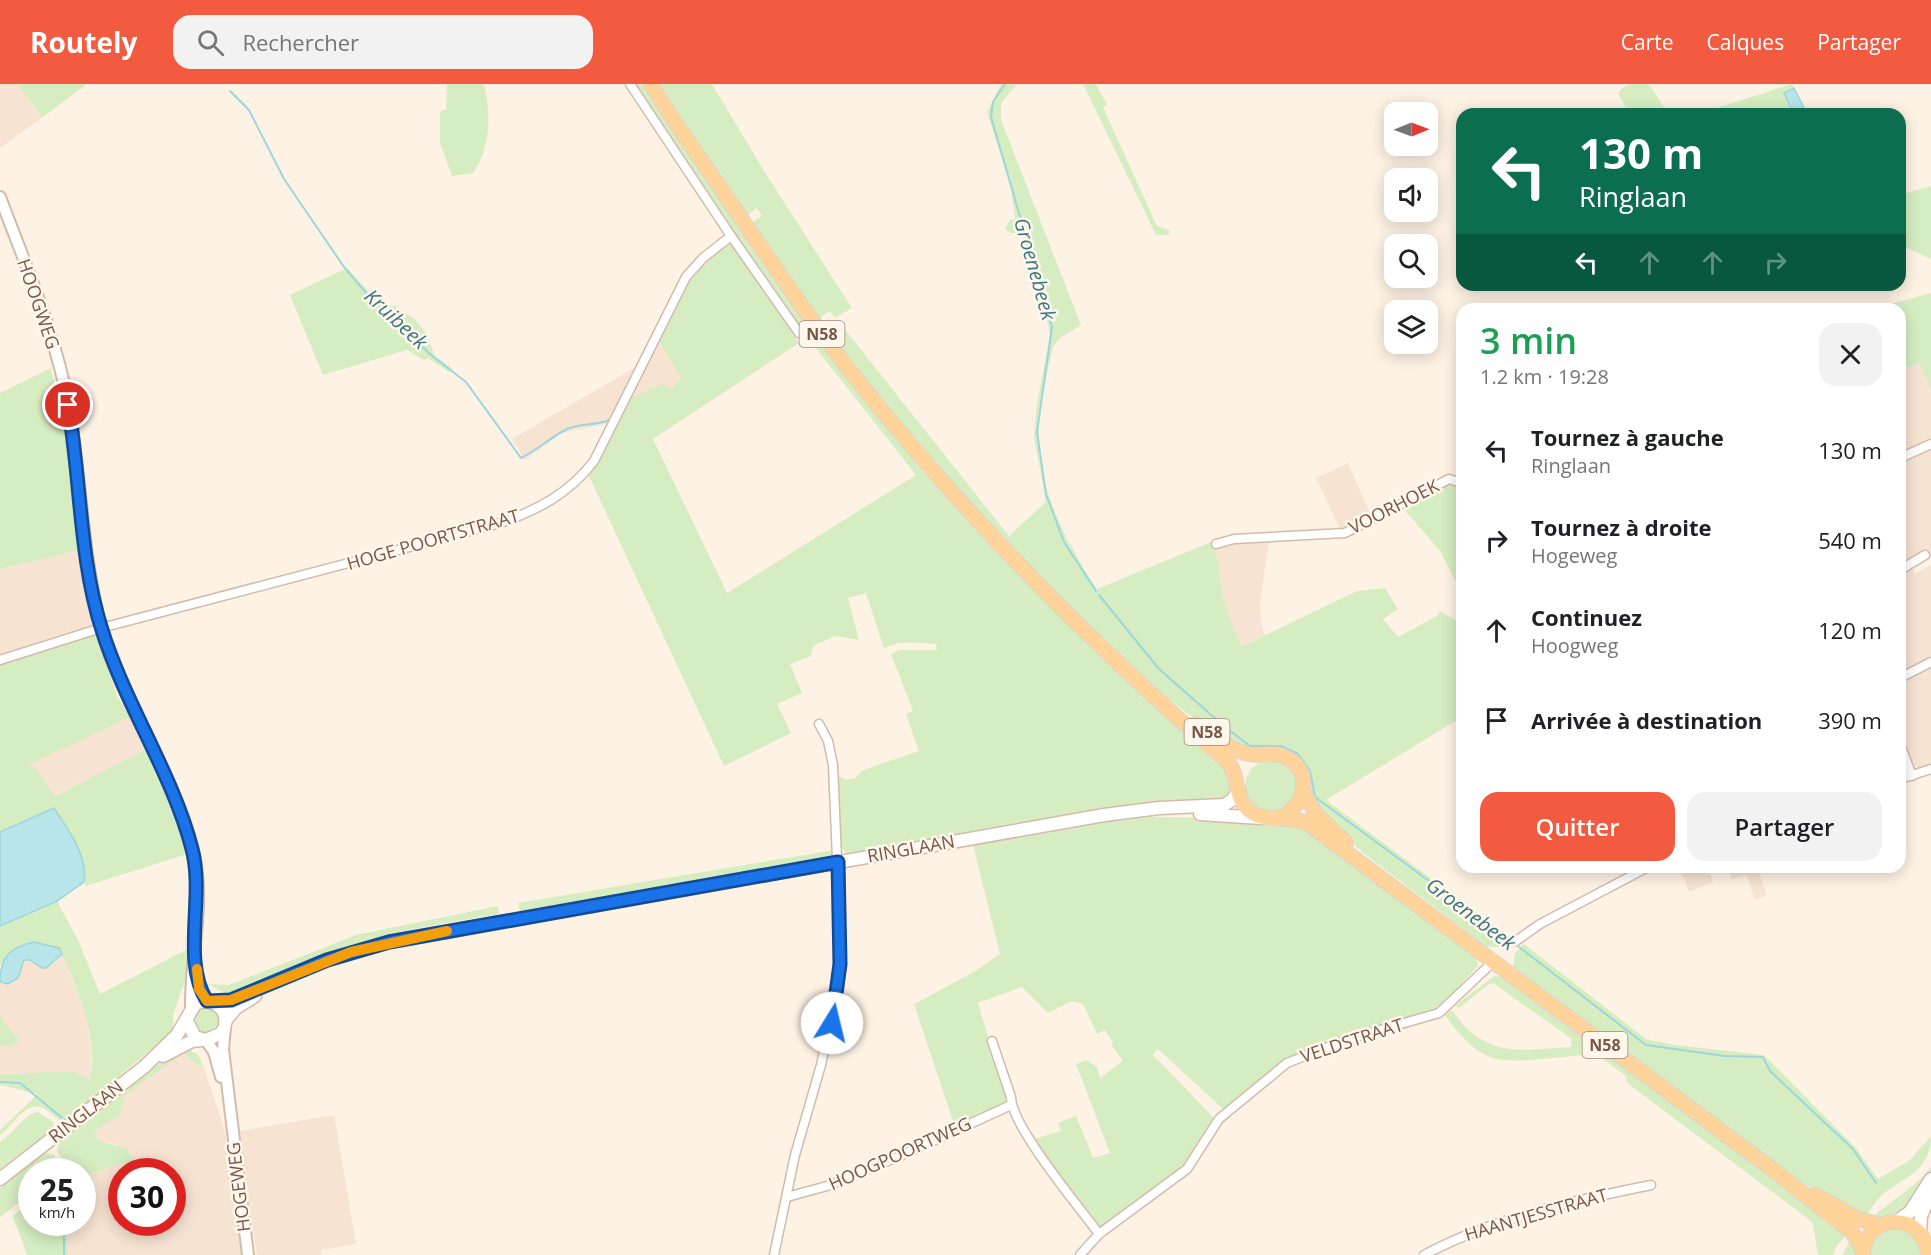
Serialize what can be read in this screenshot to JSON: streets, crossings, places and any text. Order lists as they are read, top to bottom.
{
  "streets": {
    "main road": ["N58", "RINGLAAN"],
    "street": [
      "HOOGWEG",
      "VOORHOEK",
      "HOGE POORTSTRAAT",
      "VELDSTRAAT",
      "HOOGPOORTWEG",
      "HOGEWEG",
      "HAANTJESSTRAAT"
    ]
  },
  "crossings": [
    ["HOOGWEG", "HOGE POORTSTRAAT"],
    ["N58", "RINGLAAN"],
    ["N58", "VELDSTRAAT"],
    ["RINGLAAN", "HOGEWEG"]
  ],
  "water": ["Groenebeek", "Kruibeek"],
  "north": "right",
  "page": {
    "header": "Routely",
    "search": "Rechercher",
    "nav": ["Carte", "Calques", "Partager"],
    "turn": ["130 m", "Ringlaan"],
    "heading": ["3 min", "1.2 km · 19:28"],
    "list": [
      {
        "name": "Tournez à gauche",
        "note": "Ringlaan",
        "value": "130 m"
      },
      {
        "name": "Tournez à droite",
        "note": "Hogeweg",
        "value": "540 m"
      },
      {
        "name": "Continuez",
        "note": "Hoogweg",
        "value": "120 m"
      },
      {
        "name": "Arrivée à destination",
        "value": "390 m"
      }
    ],
    "buttons": ["Quitter", "Partager"],
    "speed": "25 km/h",
    "limit": "30"
  }
}
